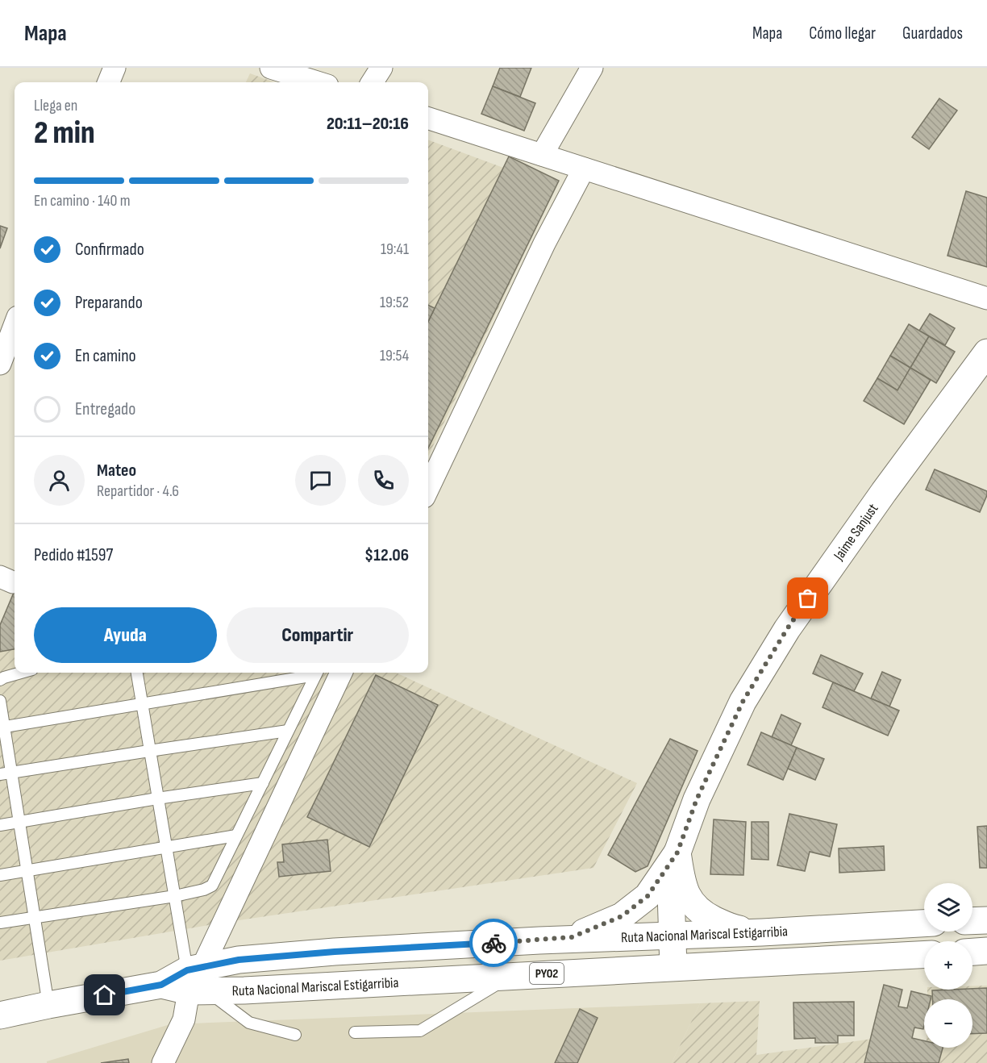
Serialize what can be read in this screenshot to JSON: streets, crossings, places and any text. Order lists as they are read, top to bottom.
{
  "streets": {
    "main road": ["Jaime Sanjust", "Ruta Nacional Mariscal Estigarribia", "PY02"]
  },
  "crossings": [
    ["Jaime Sanjust", "Ruta Nacional Mariscal Estigarribia"]
  ],
  "page": {
    "header": "Mapa",
    "nav": ["Mapa", "Cómo llegar", "Guardados"],
    "heading": ["2 min", "Llega en", "20:11–20:16"],
    "panel": [
      "Mateo",
      "Repartidor · 4.6",
      "Pedido #1597",
      "$12.06"
    ],
    "bar": "En camino · 140 m",
    "list": [
      ["Confirmado", "19:41"],
      ["Preparando", "19:52"],
      ["En camino", "19:54"],
      "Entregado"
    ],
    "buttons": ["Ayuda", "Compartir"],
    "map_buttons": ["+", "−"]
  }
}
